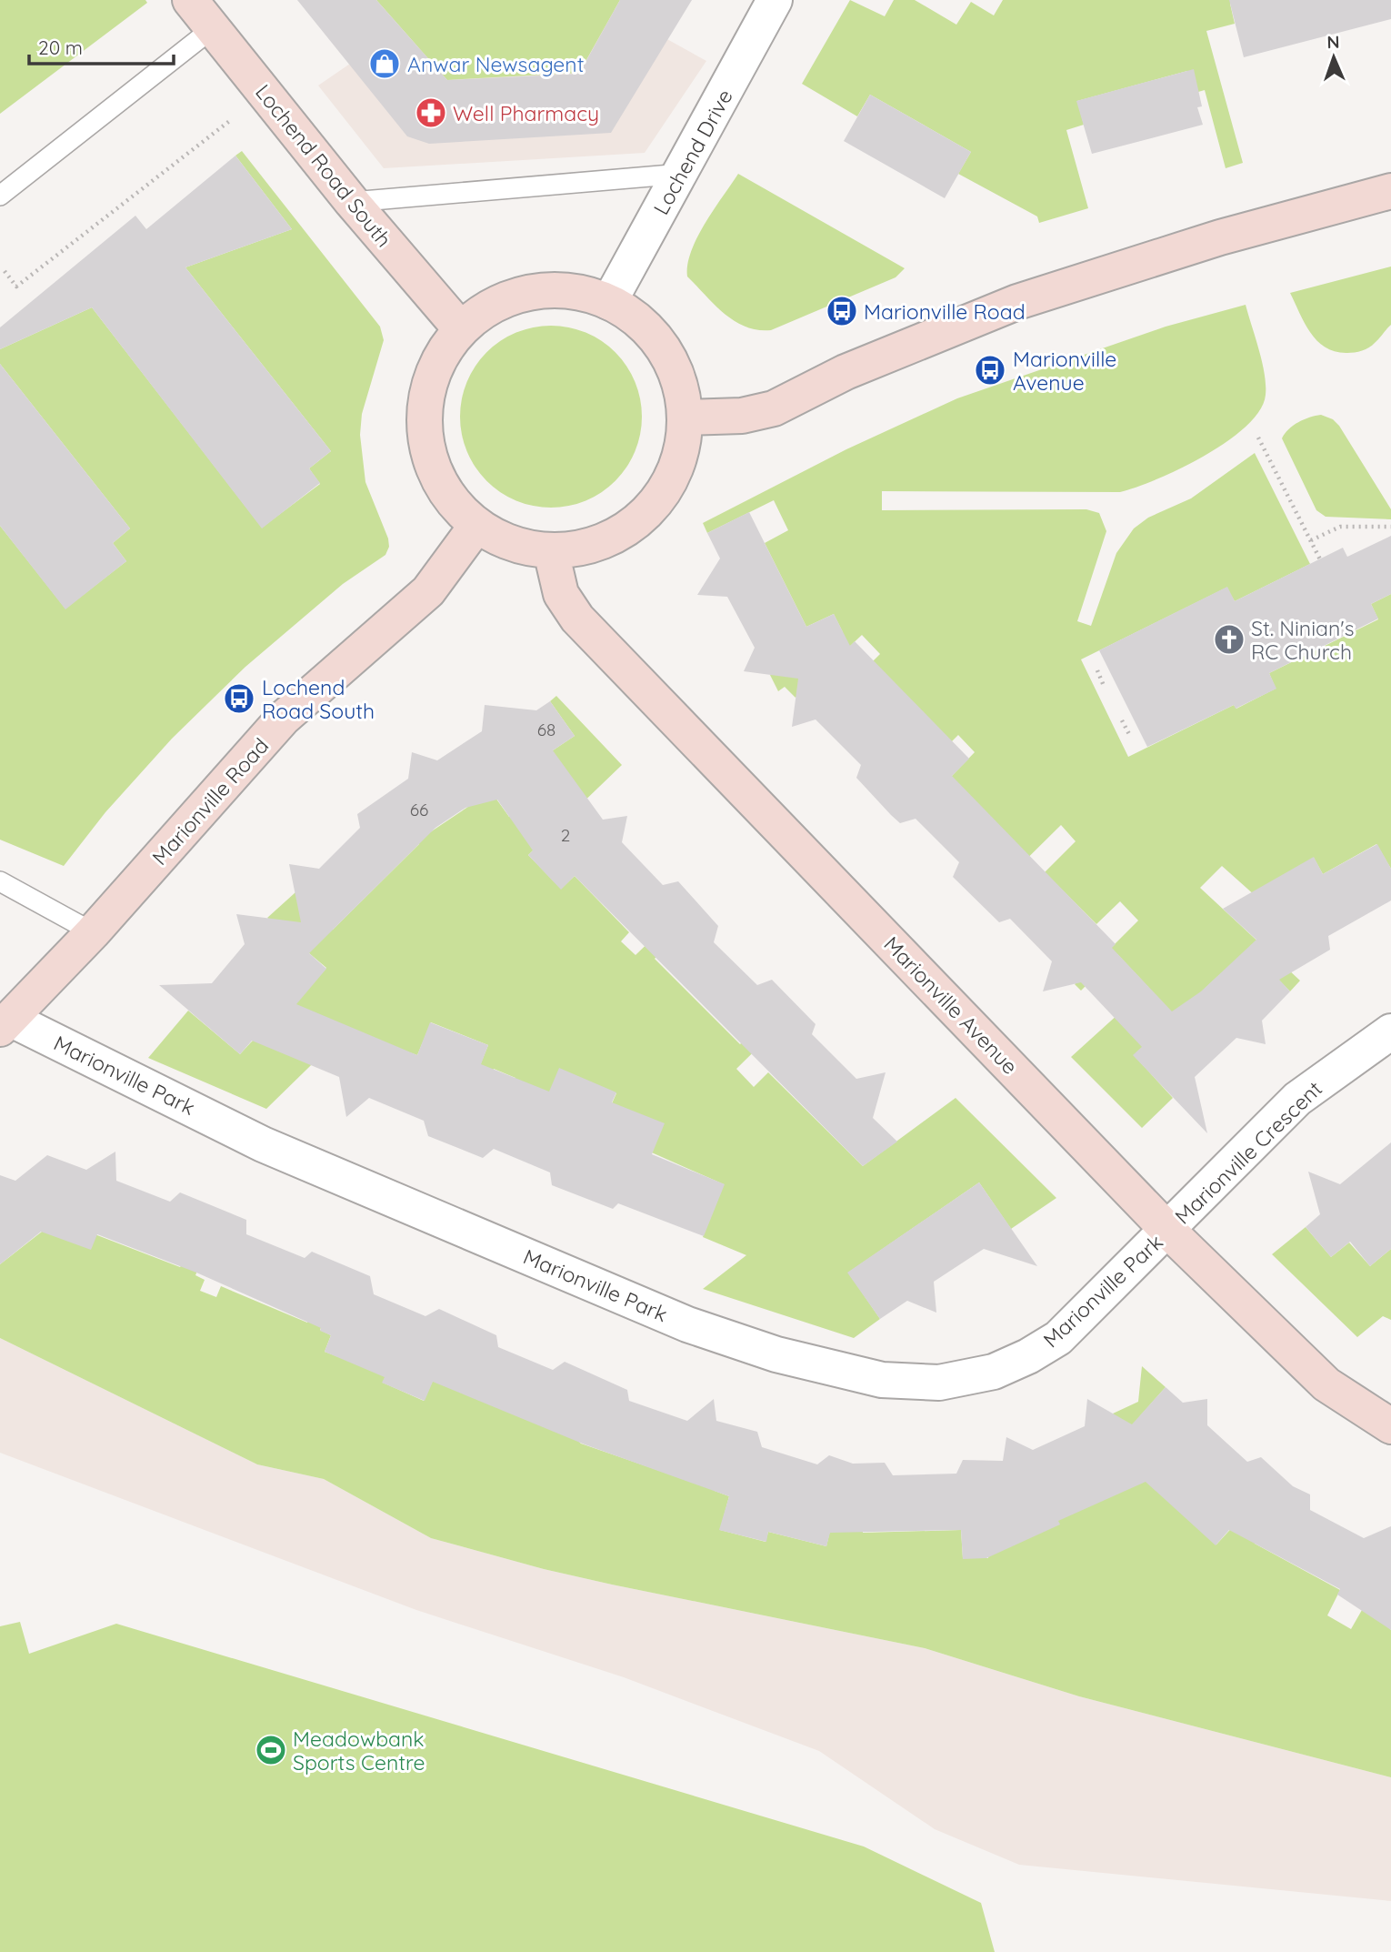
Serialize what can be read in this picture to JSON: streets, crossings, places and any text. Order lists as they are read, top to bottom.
{
  "streets": {
    "street": [
      "Lochend Drive",
      "Lochend Road South",
      "Marionville Road",
      "Marionville Avenue",
      "Marionville Park",
      "Marionville Crescent"
    ]
  },
  "crossings": [
    ["Marionville Road", "Marionville Park"],
    ["Marionville Avenue", "Marionville Park"],
    ["Marionville Avenue", "Marionville Crescent"],
    ["Marionville Park", "Marionville Crescent"]
  ],
  "places": {
    "shop": ["Anwar Newsagent"],
    "pharmacy": ["Well Pharmacy"],
    "bus stop": ["Marionville Road", "Marionville Avenue", "Lochend Road South"],
    "church": ["St. Ninian's RC Church"],
    "sports": ["Meadowbank Sports Centre"]
  },
  "house_numbers": ["68", "66", "2"],
  "scale_bar": "20 m",
  "north": "top"
}
